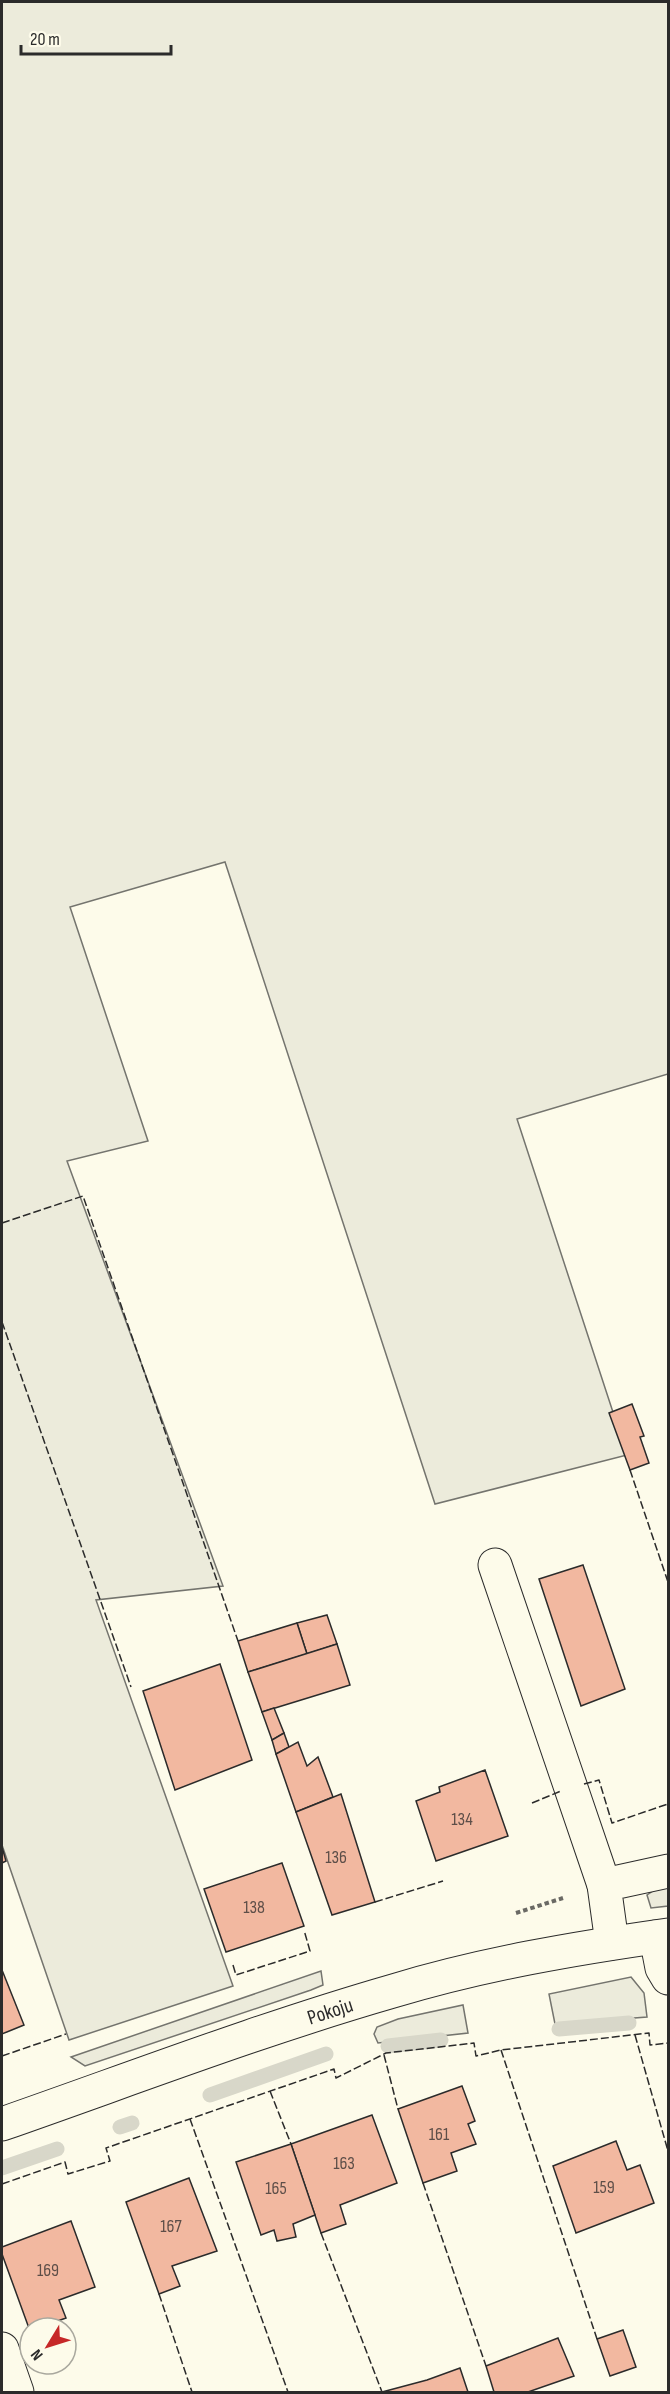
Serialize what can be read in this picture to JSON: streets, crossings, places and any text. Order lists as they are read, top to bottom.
{
  "streets": {
    "street": ["Pokoju"]
  },
  "house_numbers": [
    "134",
    "136",
    "138",
    "161",
    "163",
    "159",
    "165",
    "167",
    "169"
  ],
  "scale_bar": "20 m",
  "north": "bottom left"
}
